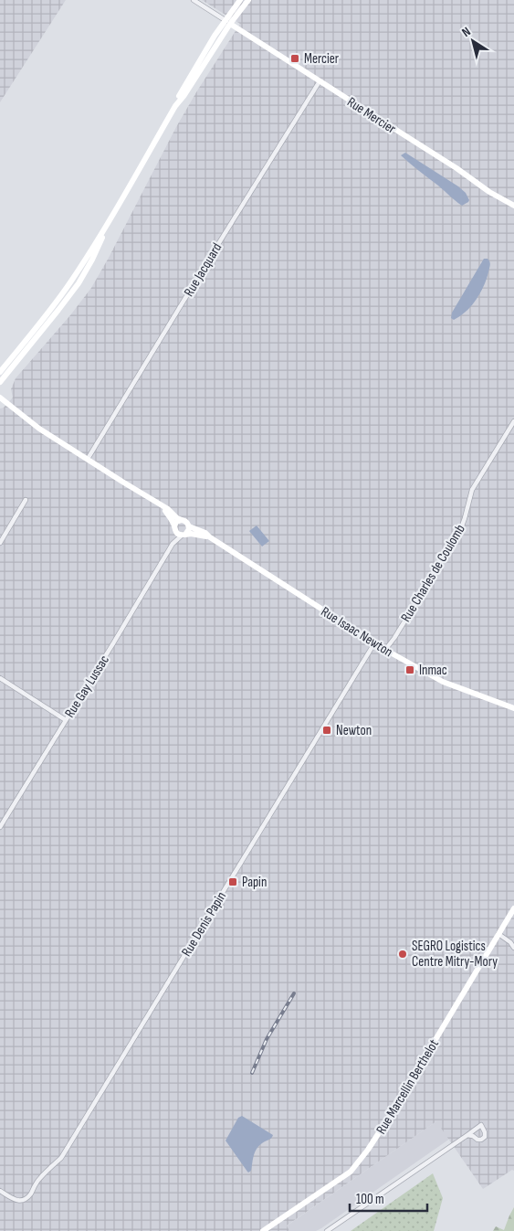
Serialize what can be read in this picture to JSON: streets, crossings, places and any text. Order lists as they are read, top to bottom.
{
  "streets": {
    "street": [
      "Rue Mercier",
      "Rue Jacquard",
      "Rue Charles de Coulomb",
      "Rue Isaac Newton",
      "Rue Gay Lussac",
      "Rue Denis Papin",
      "Rue Marcellin Berthelot"
    ]
  },
  "crossings": [
    ["Rue Mercier", "Rue Jacquard"],
    ["Rue Charles de Coulomb", "Rue Isaac Newton"],
    ["Rue Isaac Newton", "Rue Gay Lussac"],
    ["Rue Isaac Newton", "Rue Denis Papin"]
  ],
  "places": {
    "transit": [
      "Mercier",
      "Inmac",
      "Newton",
      "Papin"
    ],
    "other": ["SEGRO Logistics Centre Mitry-Mory"]
  },
  "scale_bar": "100 m",
  "north": "top left"
}
